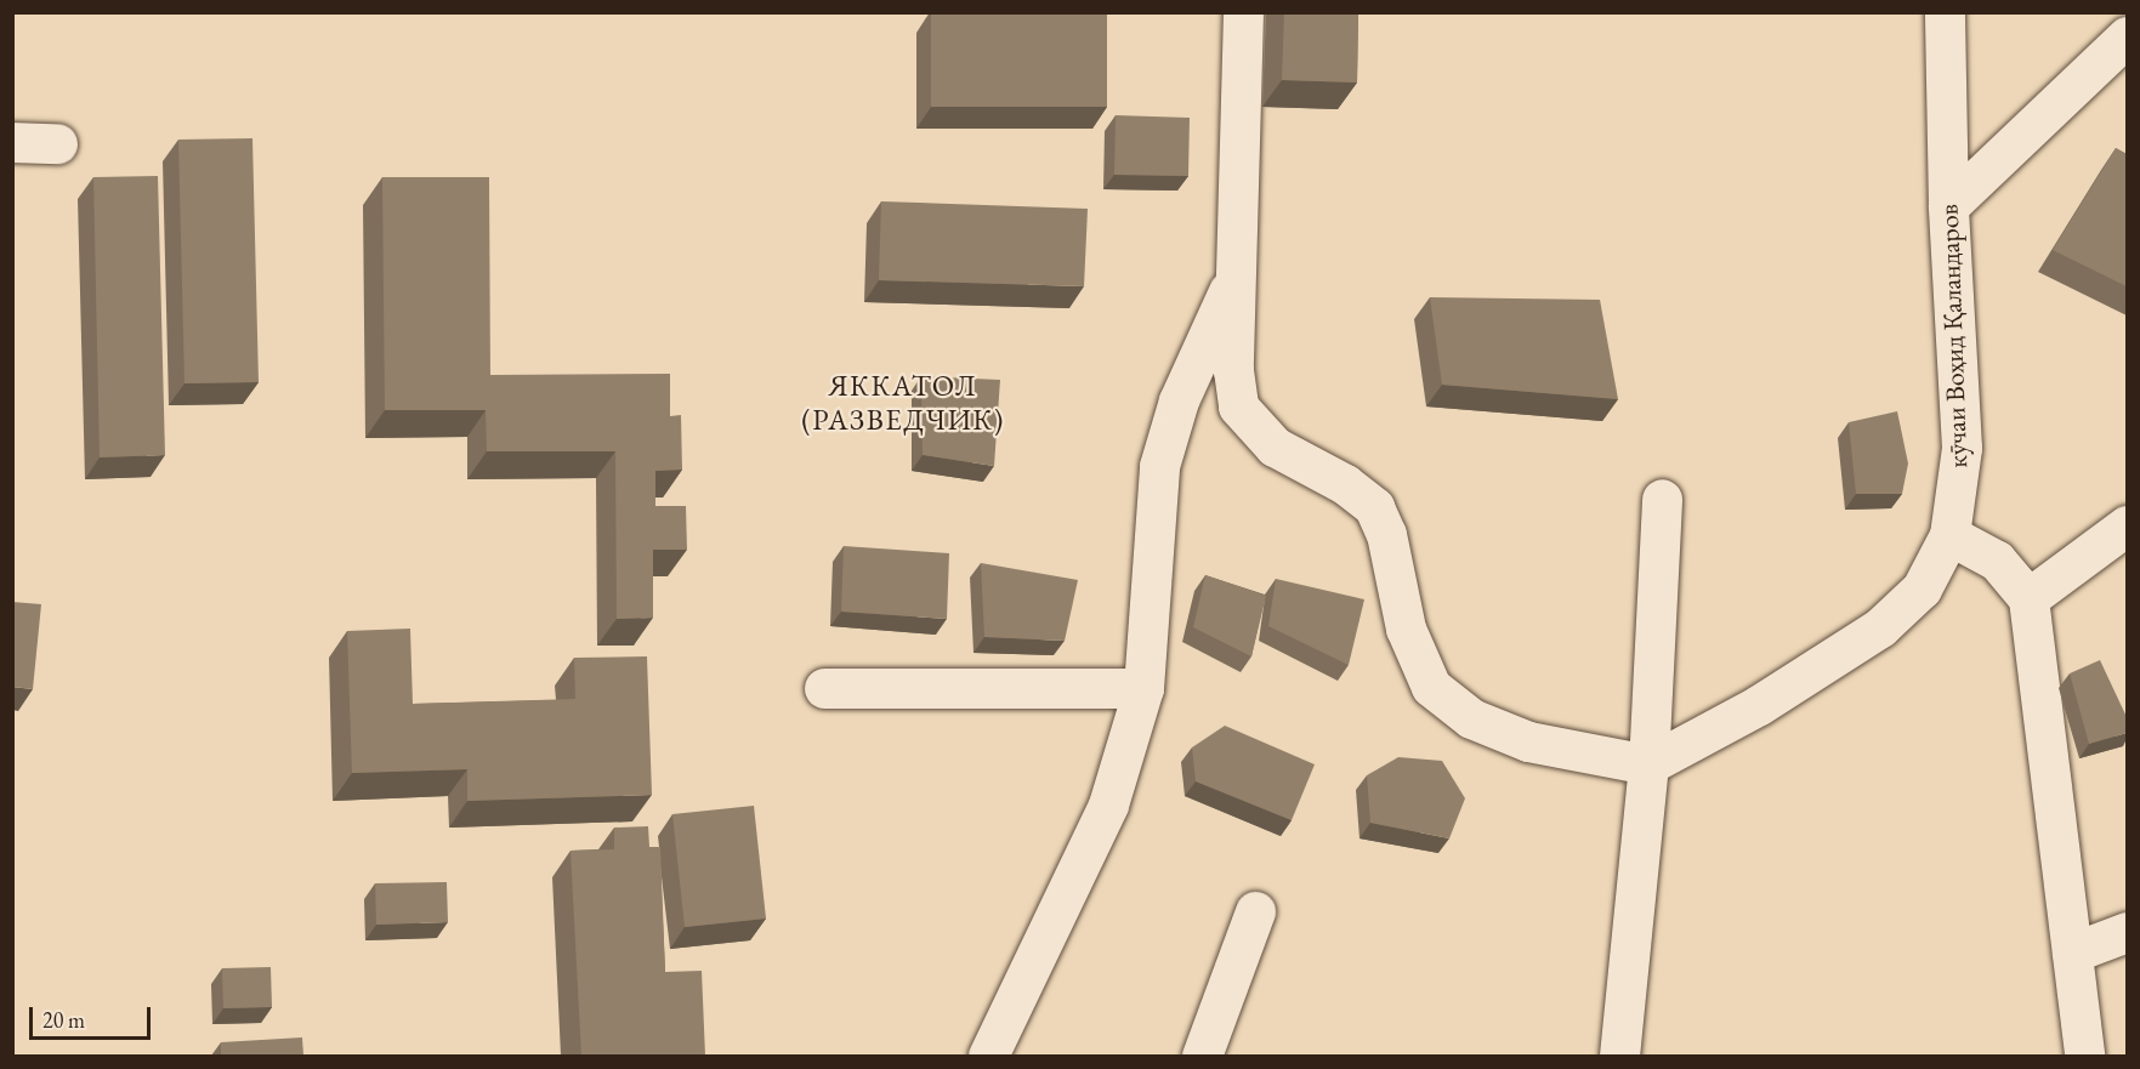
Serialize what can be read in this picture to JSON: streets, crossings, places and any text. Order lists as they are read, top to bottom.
{
  "streets": {
    "street": ["кӯчаи Воҳид Қаландаров"]
  },
  "districts": ["ЯККАТОЛ (РАЗВЕДЧИК)"],
  "scale_bar": "20 m"
}
